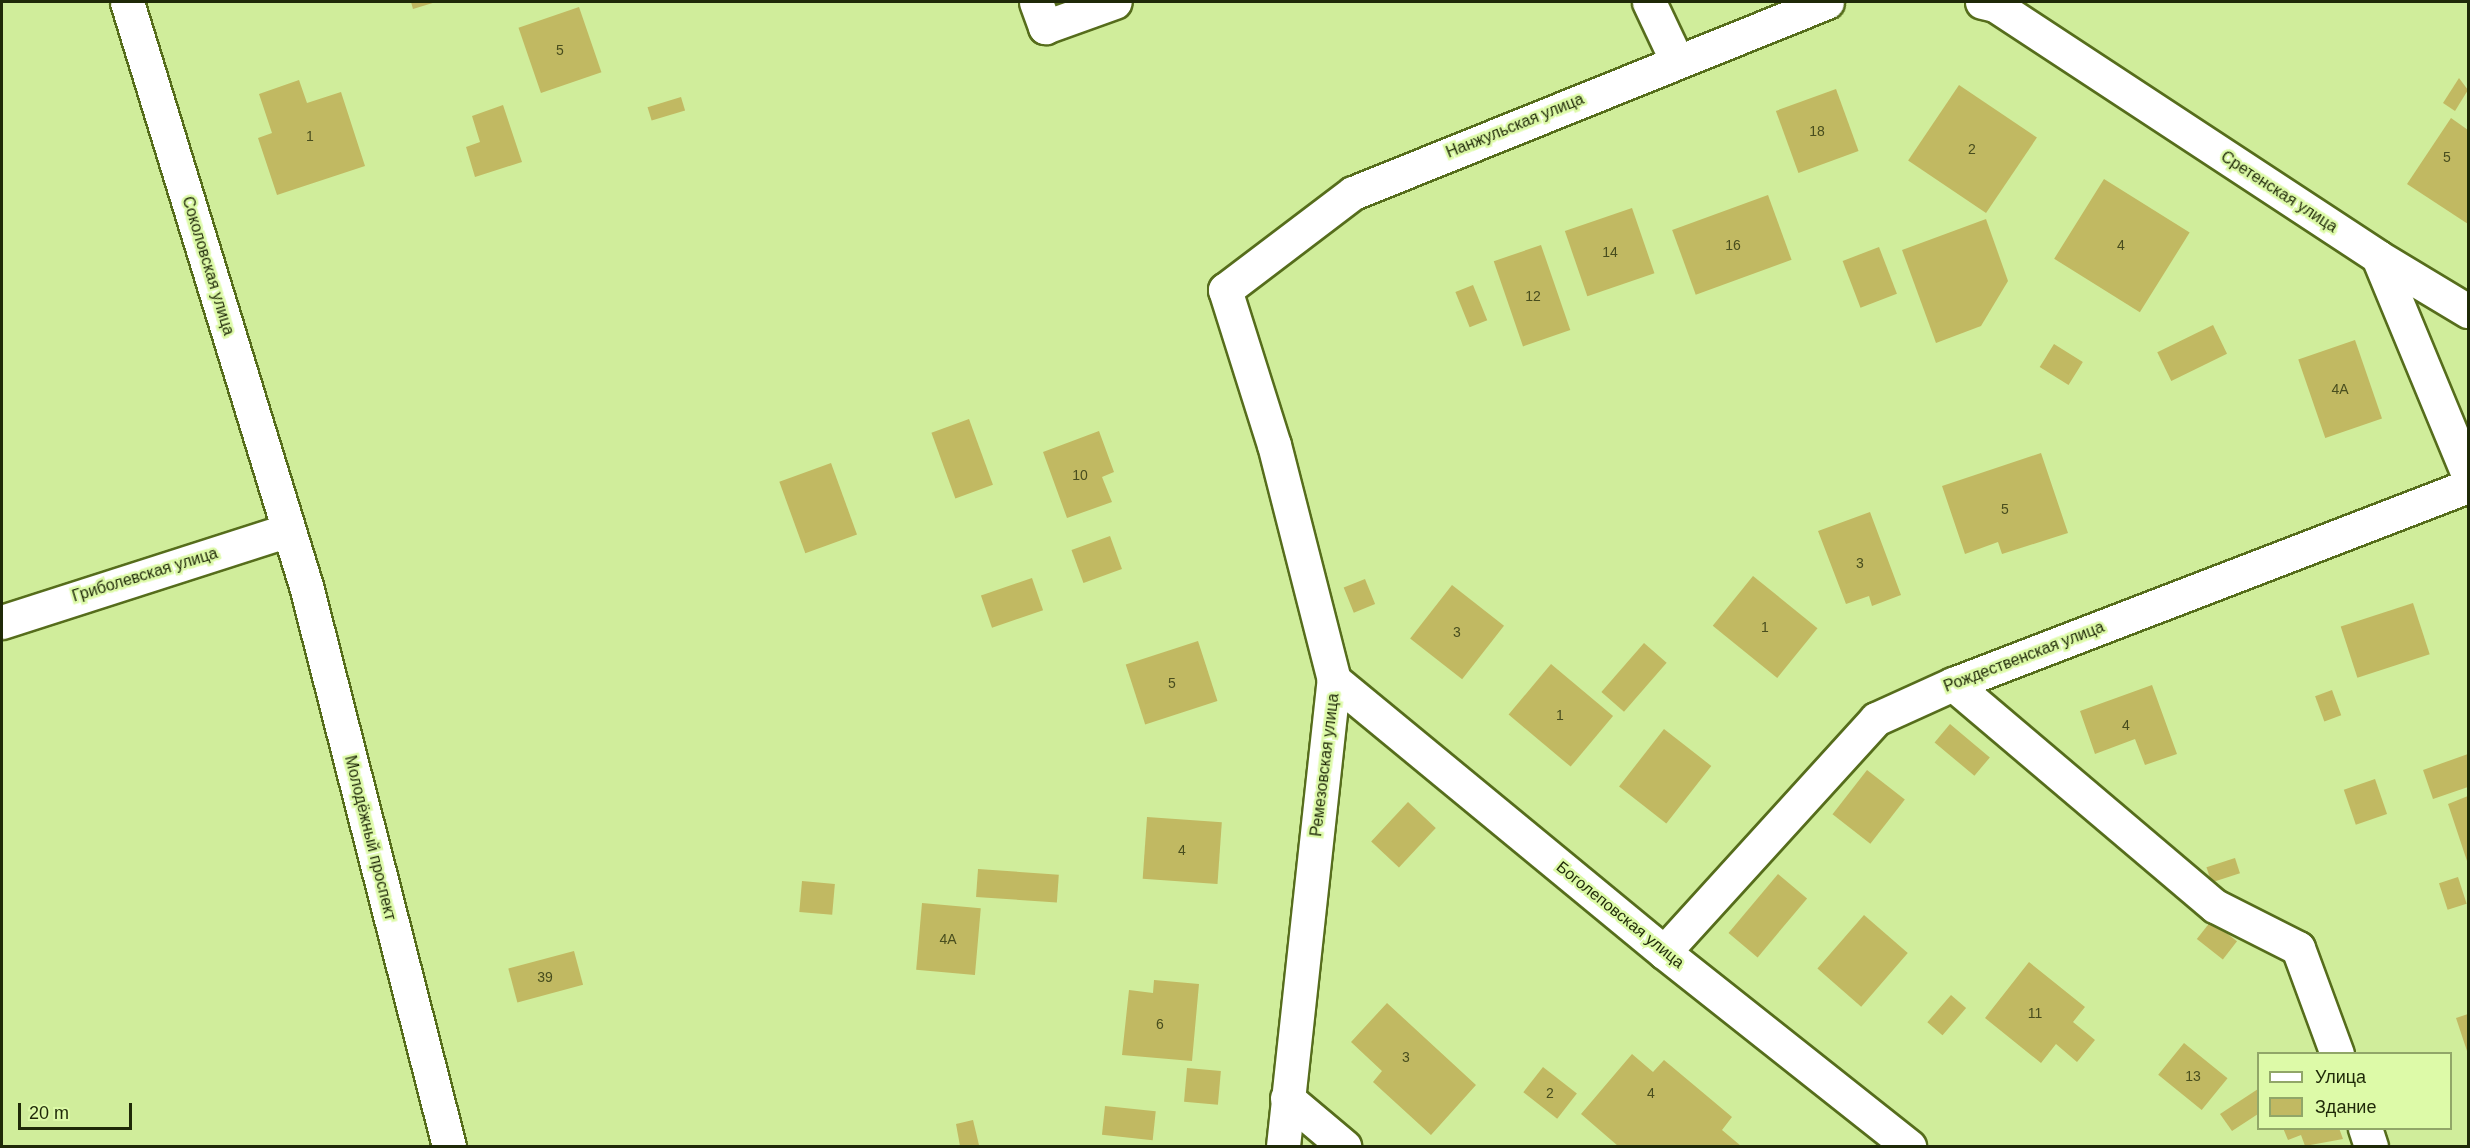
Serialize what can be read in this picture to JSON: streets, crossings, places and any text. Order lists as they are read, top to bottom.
{
  "streets": {
    "street": [
      "Нанжульская улица",
      "Сретенская улица",
      "Соколовская улица",
      "Гриболевская улица",
      "Рождественская улица",
      "Ремезовская улица",
      "Молодёжный проспект",
      "Боголеповская улица"
    ]
  },
  "crossings": [
    ["Нанжульская улица", "Ремезовская улица"],
    ["Соколовская улица", "Гриболевская улица"],
    ["Соколовская улица", "Молодёжный проспект"],
    ["Гриболевская улица", "Молодёжный проспект"],
    ["Рождественская улица", "Боголеповская улица"],
    ["Ремезовская улица", "Боголеповская улица"]
  ],
  "house_numbers": [
    "5",
    "18",
    "1",
    "2",
    "5",
    "16",
    "4",
    "14",
    "12",
    "4А",
    "10",
    "5",
    "3",
    "1",
    "3",
    "5",
    "1",
    "4",
    "4",
    "4А",
    "39",
    "11",
    "6",
    "3",
    "13",
    "2",
    "4"
  ],
  "legend": ["Улица", "Здание"],
  "scale_bar": "20 m"
}
